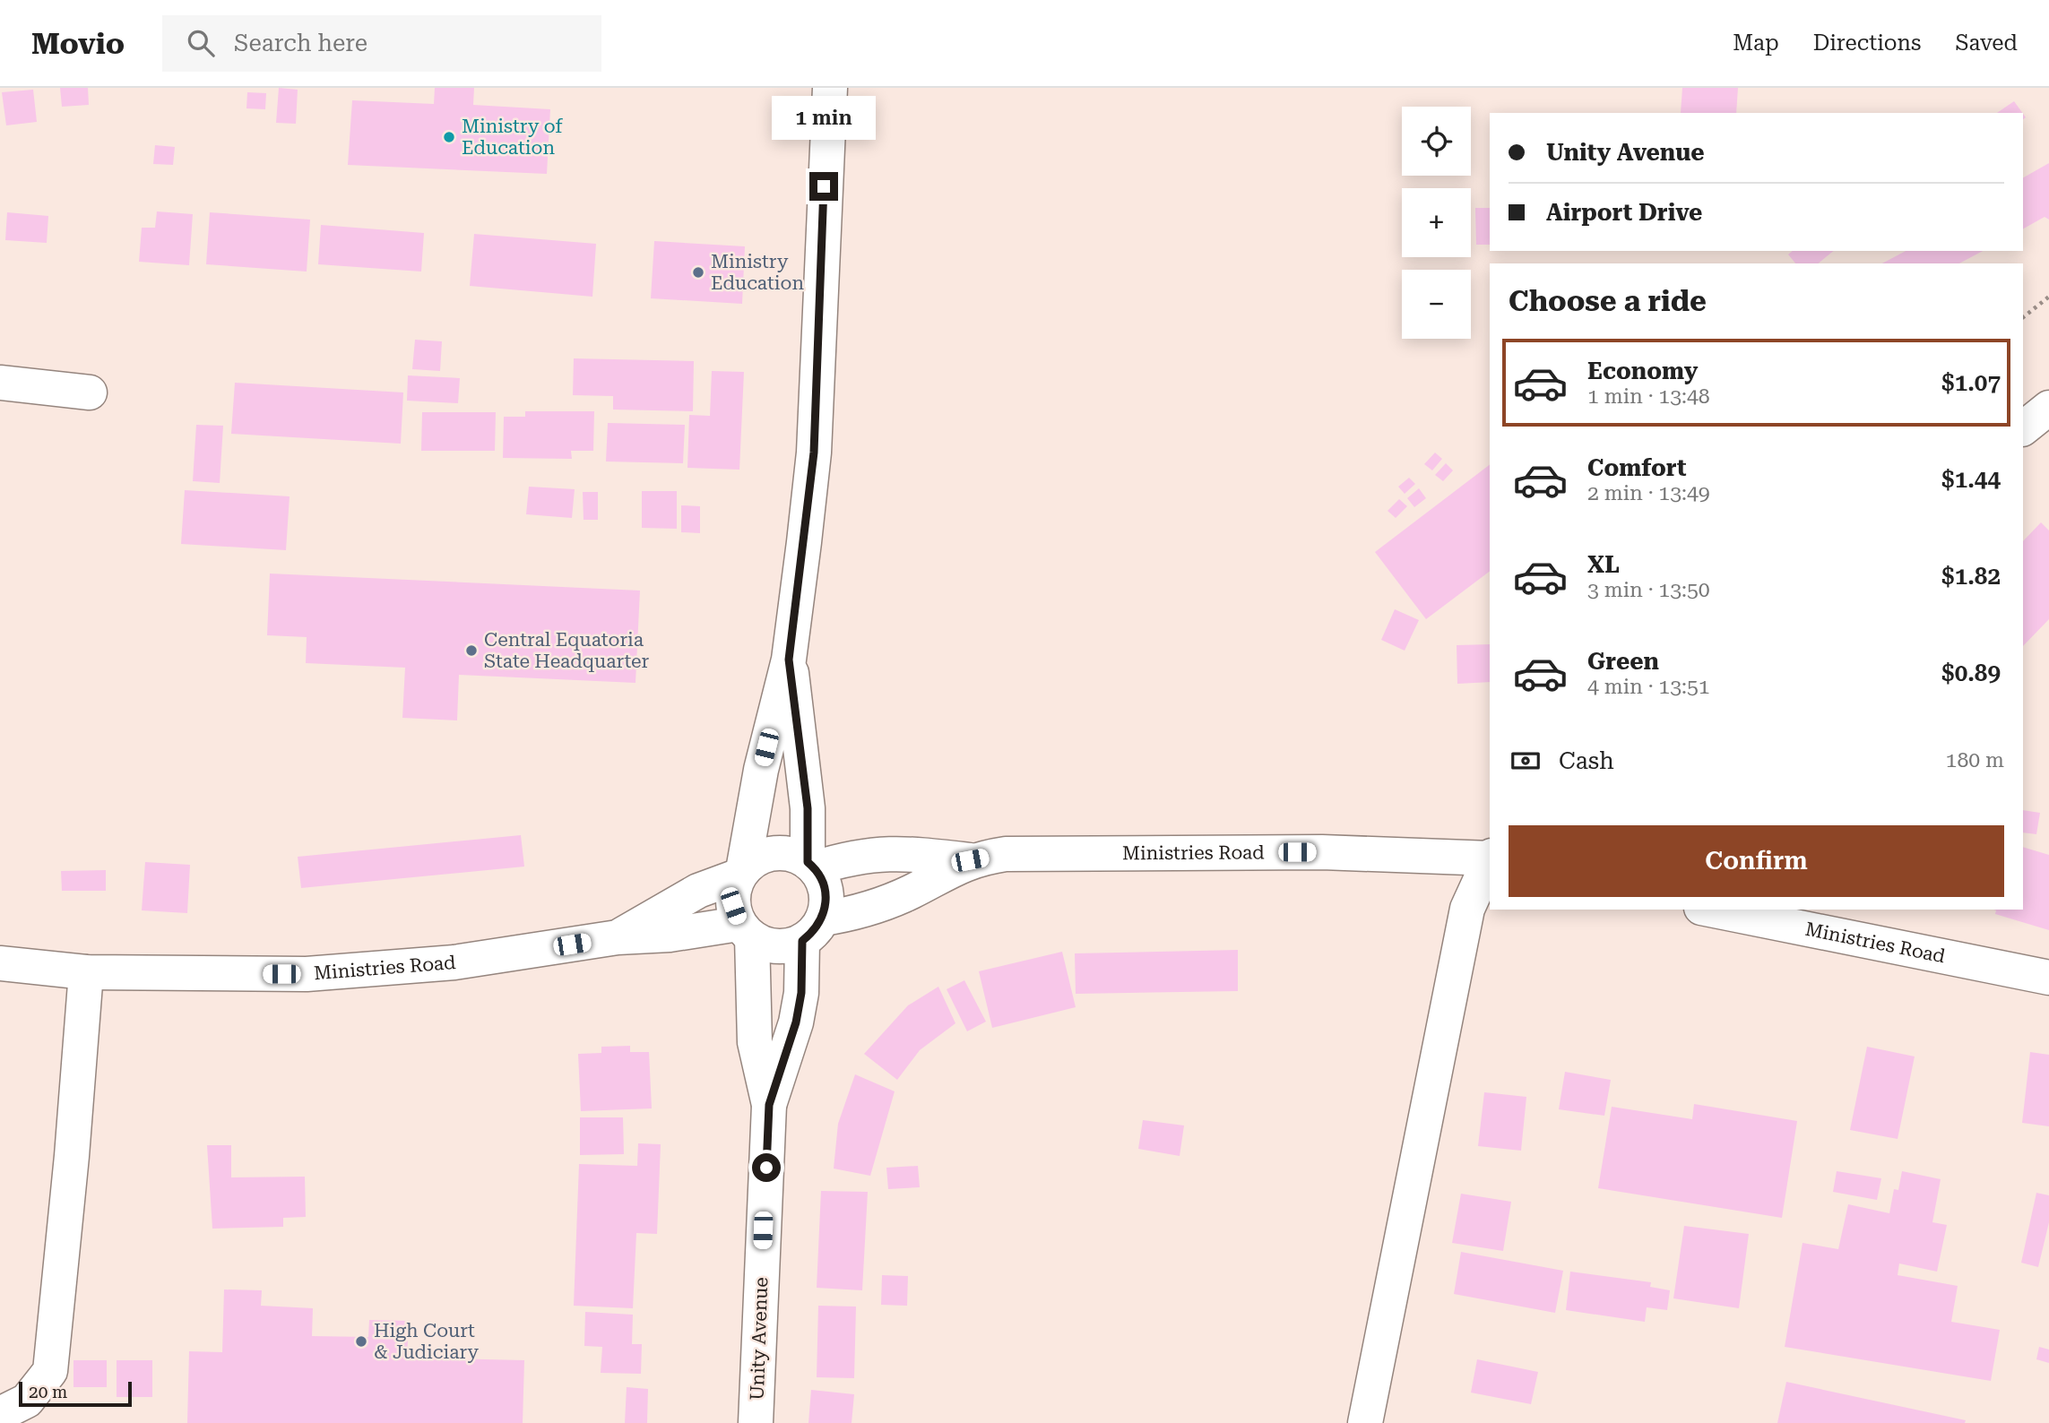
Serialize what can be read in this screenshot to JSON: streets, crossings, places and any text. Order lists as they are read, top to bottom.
{
  "streets": {
    "main road": ["Ministries Road", "Unity Avenue"]
  },
  "crossings": [
    ["Ministries Road", "Unity Avenue"]
  ],
  "places": [
    "Ministry of Education",
    "Ministry Education",
    "Central Equatoria State Headquarter",
    "High Court & Judiciary"
  ],
  "scale_bar": "20 m",
  "page": {
    "header": "Movio",
    "search": "Search here",
    "nav": ["Map", "Directions", "Saved"],
    "bubble": "1 min",
    "map_buttons": ["+", "−"],
    "banner": ["Unity Avenue", "Airport Drive"],
    "heading": "Choose a ride",
    "list": [
      {
        "name": "Economy",
        "note": "1 min · 13:48",
        "value": "$1.07"
      },
      {
        "name": "Comfort",
        "note": "2 min · 13:49",
        "value": "$1.44"
      },
      {
        "name": "XL",
        "note": "3 min · 13:50",
        "value": "$1.82"
      },
      {
        "name": "Green",
        "note": "4 min · 13:51",
        "value": "$0.89"
      }
    ],
    "pay": ["Cash", "180 m"],
    "buttons": "Confirm",
    "scale": "20 m"
  }
}
